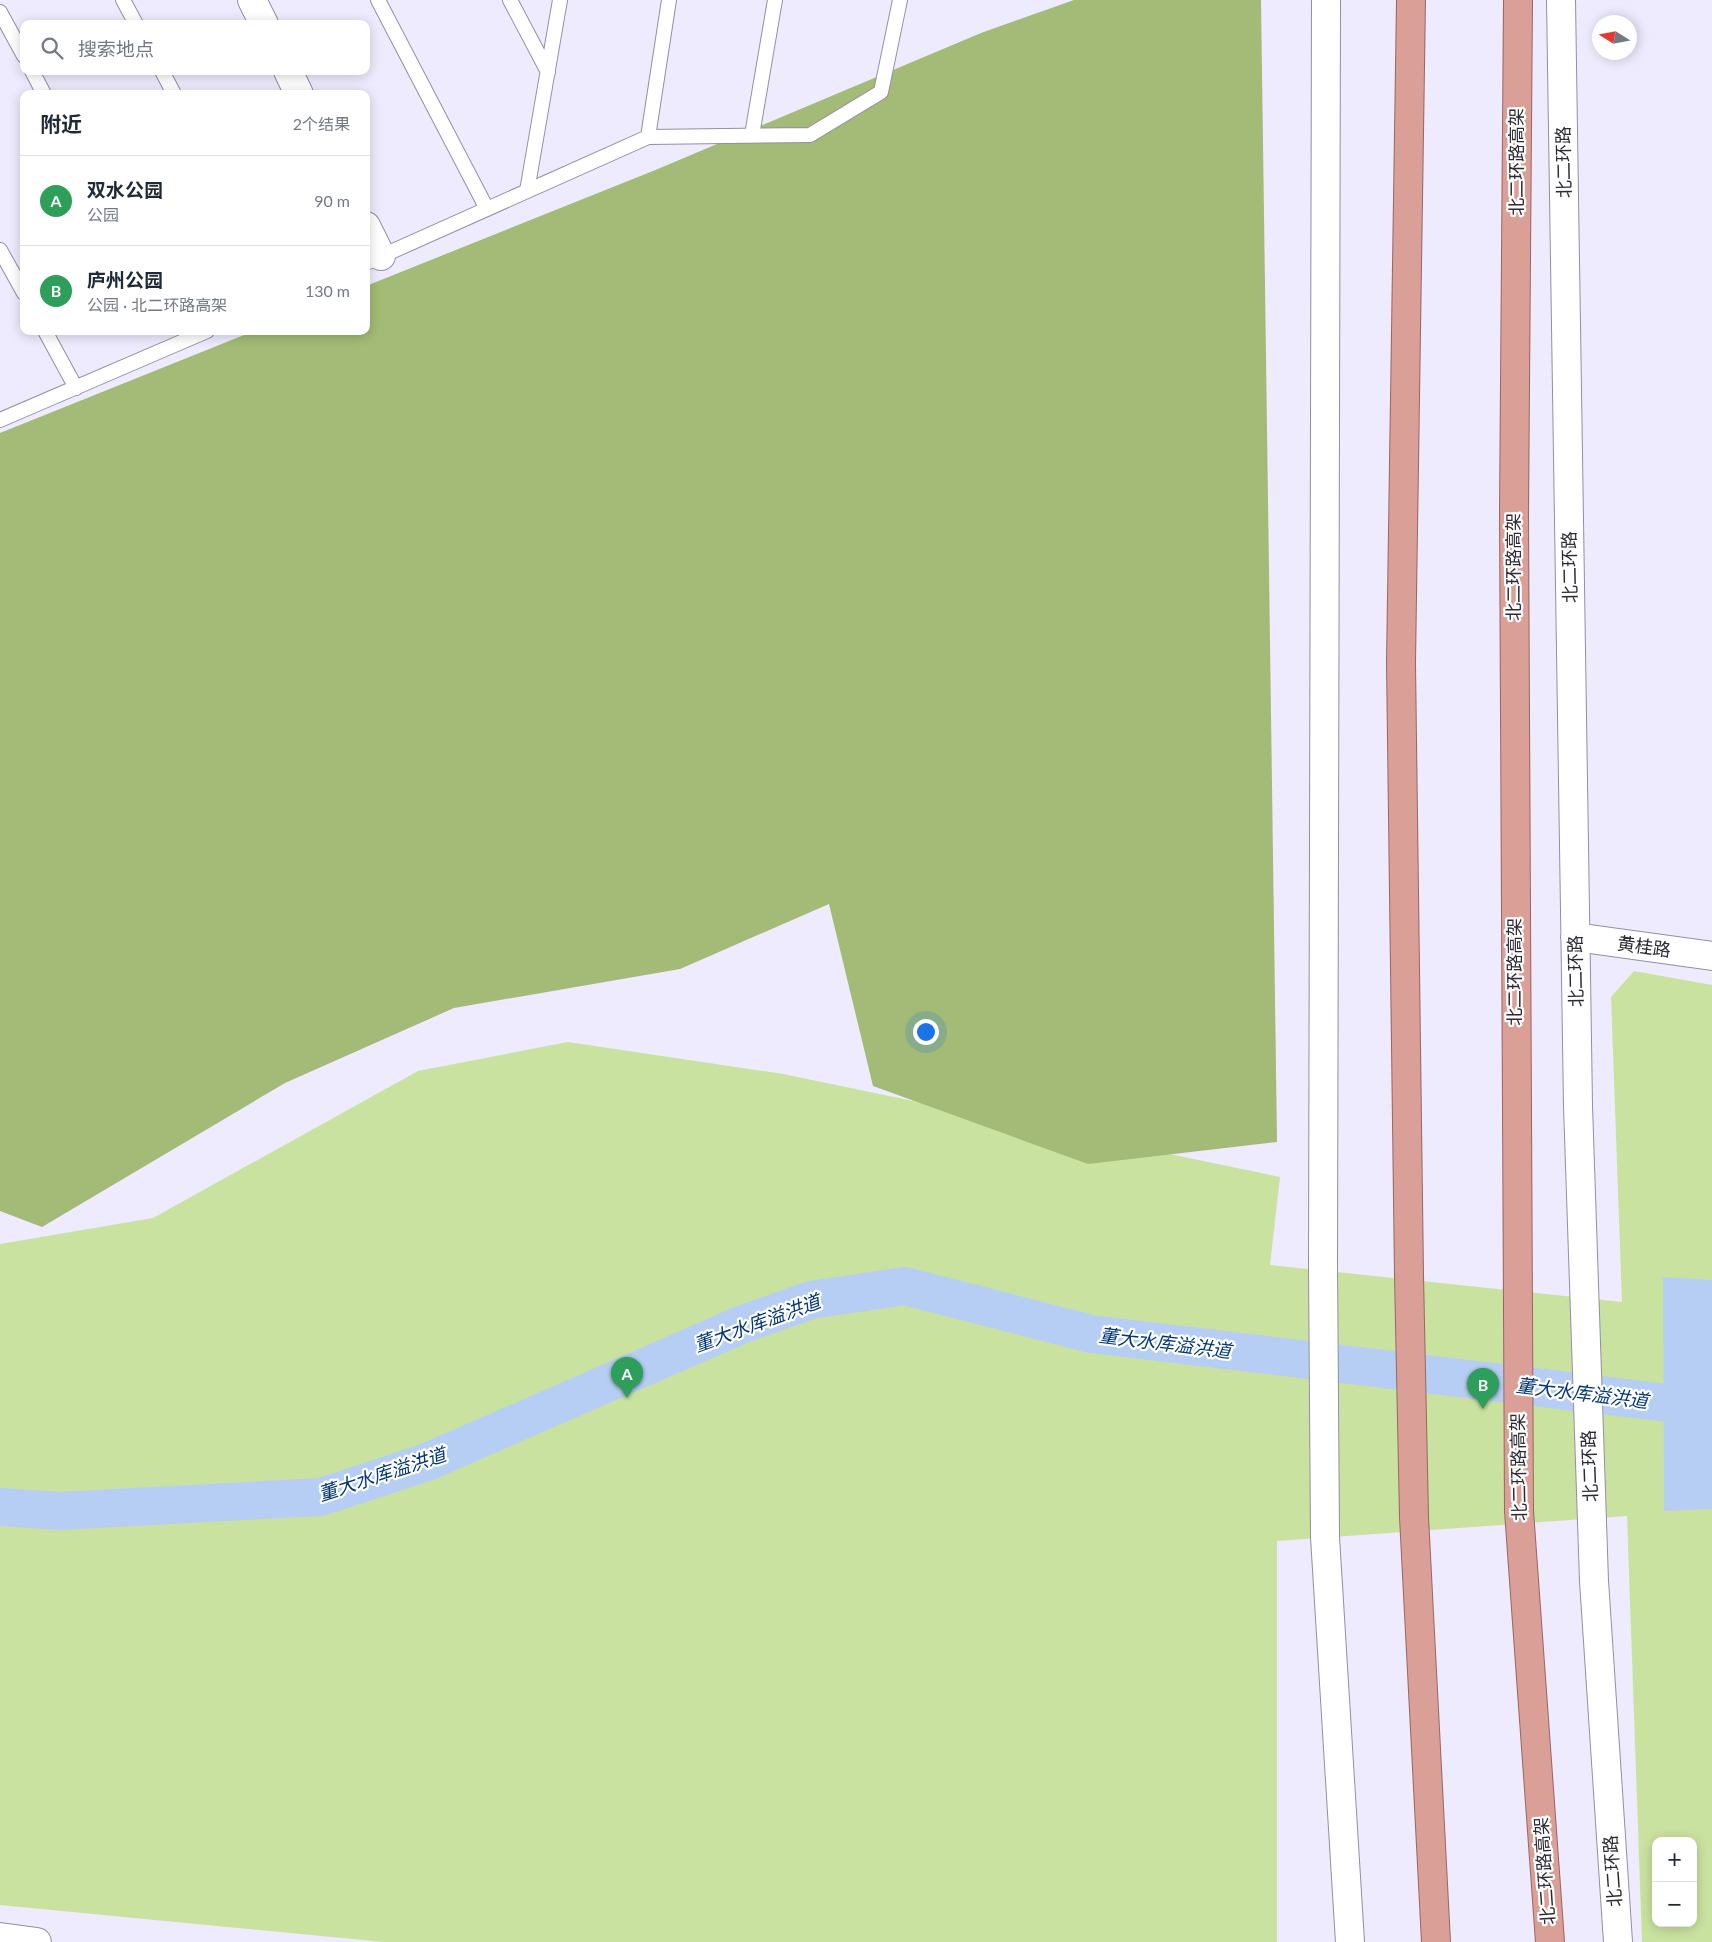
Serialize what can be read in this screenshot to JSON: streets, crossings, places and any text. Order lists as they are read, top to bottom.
{
  "streets": {
    "highway": ["北二环路高架"],
    "street": ["北二环路", "黄桂路"]
  },
  "crossings": [
    ["北二环路", "黄桂路"]
  ],
  "water": ["董大水库溢洪道"],
  "north": "left",
  "page": {
    "search": "搜索地点",
    "heading": ["附近", "2个结果"],
    "list": [
      {
        "mark": "A",
        "name": "双水公园",
        "note": "公园",
        "value": "90 m"
      },
      {
        "mark": "B",
        "name": "庐州公园",
        "note": "公园 · 北二环路高架",
        "value": "130 m"
      }
    ],
    "pins": ["A", "B"],
    "map_buttons": ["+", "−"]
  }
}
